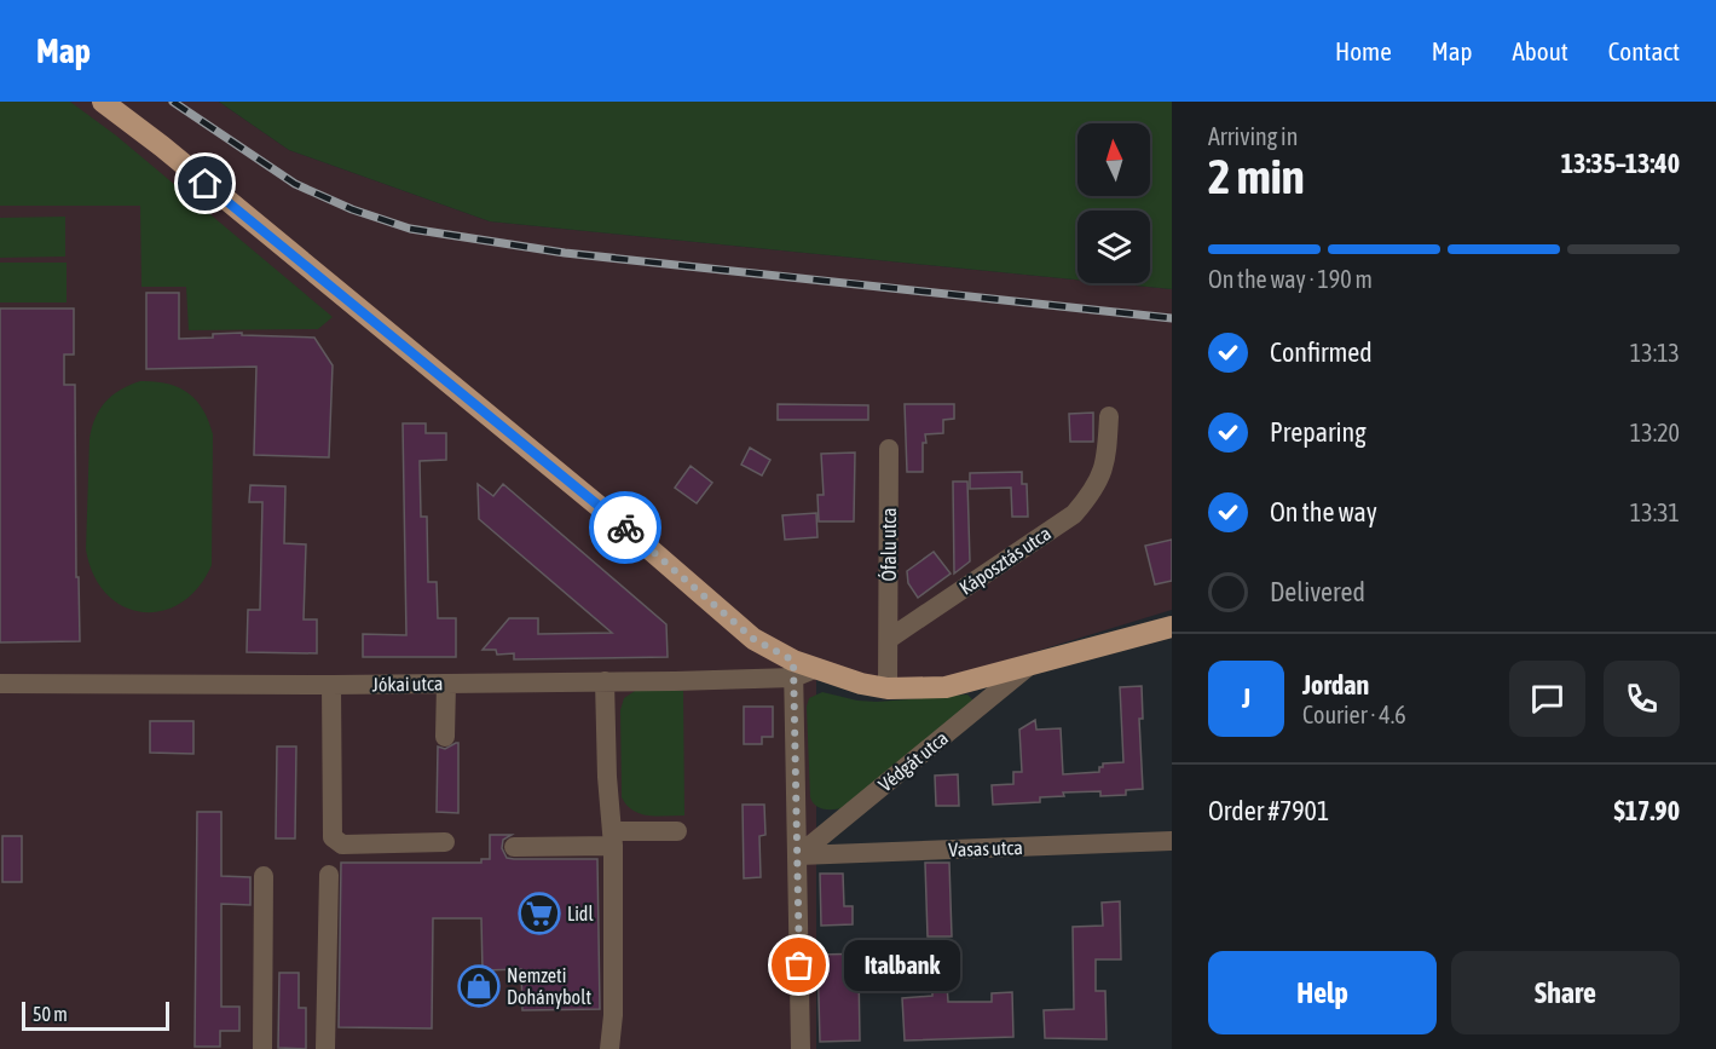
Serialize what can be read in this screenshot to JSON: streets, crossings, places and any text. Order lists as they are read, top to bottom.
{
  "streets": {
    "main road": ["Védgát utca"],
    "street": [
      "Ófalu utca",
      "Káposztás utca",
      "Jókai utca",
      "Vasas utca"
    ]
  },
  "crossings": [
    ["Ófalu utca", "Káposztás utca"],
    ["Jókai utca", "Védgát utca"],
    ["Védgát utca", "Vasas utca"]
  ],
  "places": {
    "supermarket": ["Lidl"],
    "other": ["Italbank"],
    "shop": ["Nemzeti Dohánybolt"]
  },
  "scale_bar": "50 m",
  "north": "top",
  "page": {
    "header": "Map",
    "nav": [
      "Home",
      "Map",
      "About",
      "Contact"
    ],
    "heading": ["2 min", "Arriving in", "13:35–13:40"],
    "panel": [
      "Jordan",
      "Courier · 4.6",
      "Order #7901",
      "$17.90"
    ],
    "bar": "On the way · 190 m",
    "list": [
      ["Confirmed", "13:13"],
      ["Preparing", "13:20"],
      ["On the way", "13:31"],
      "Delivered"
    ],
    "round": "J",
    "buttons": ["Help", "Share"],
    "bubble": "Italbank",
    "scale": "50 m"
  }
}
